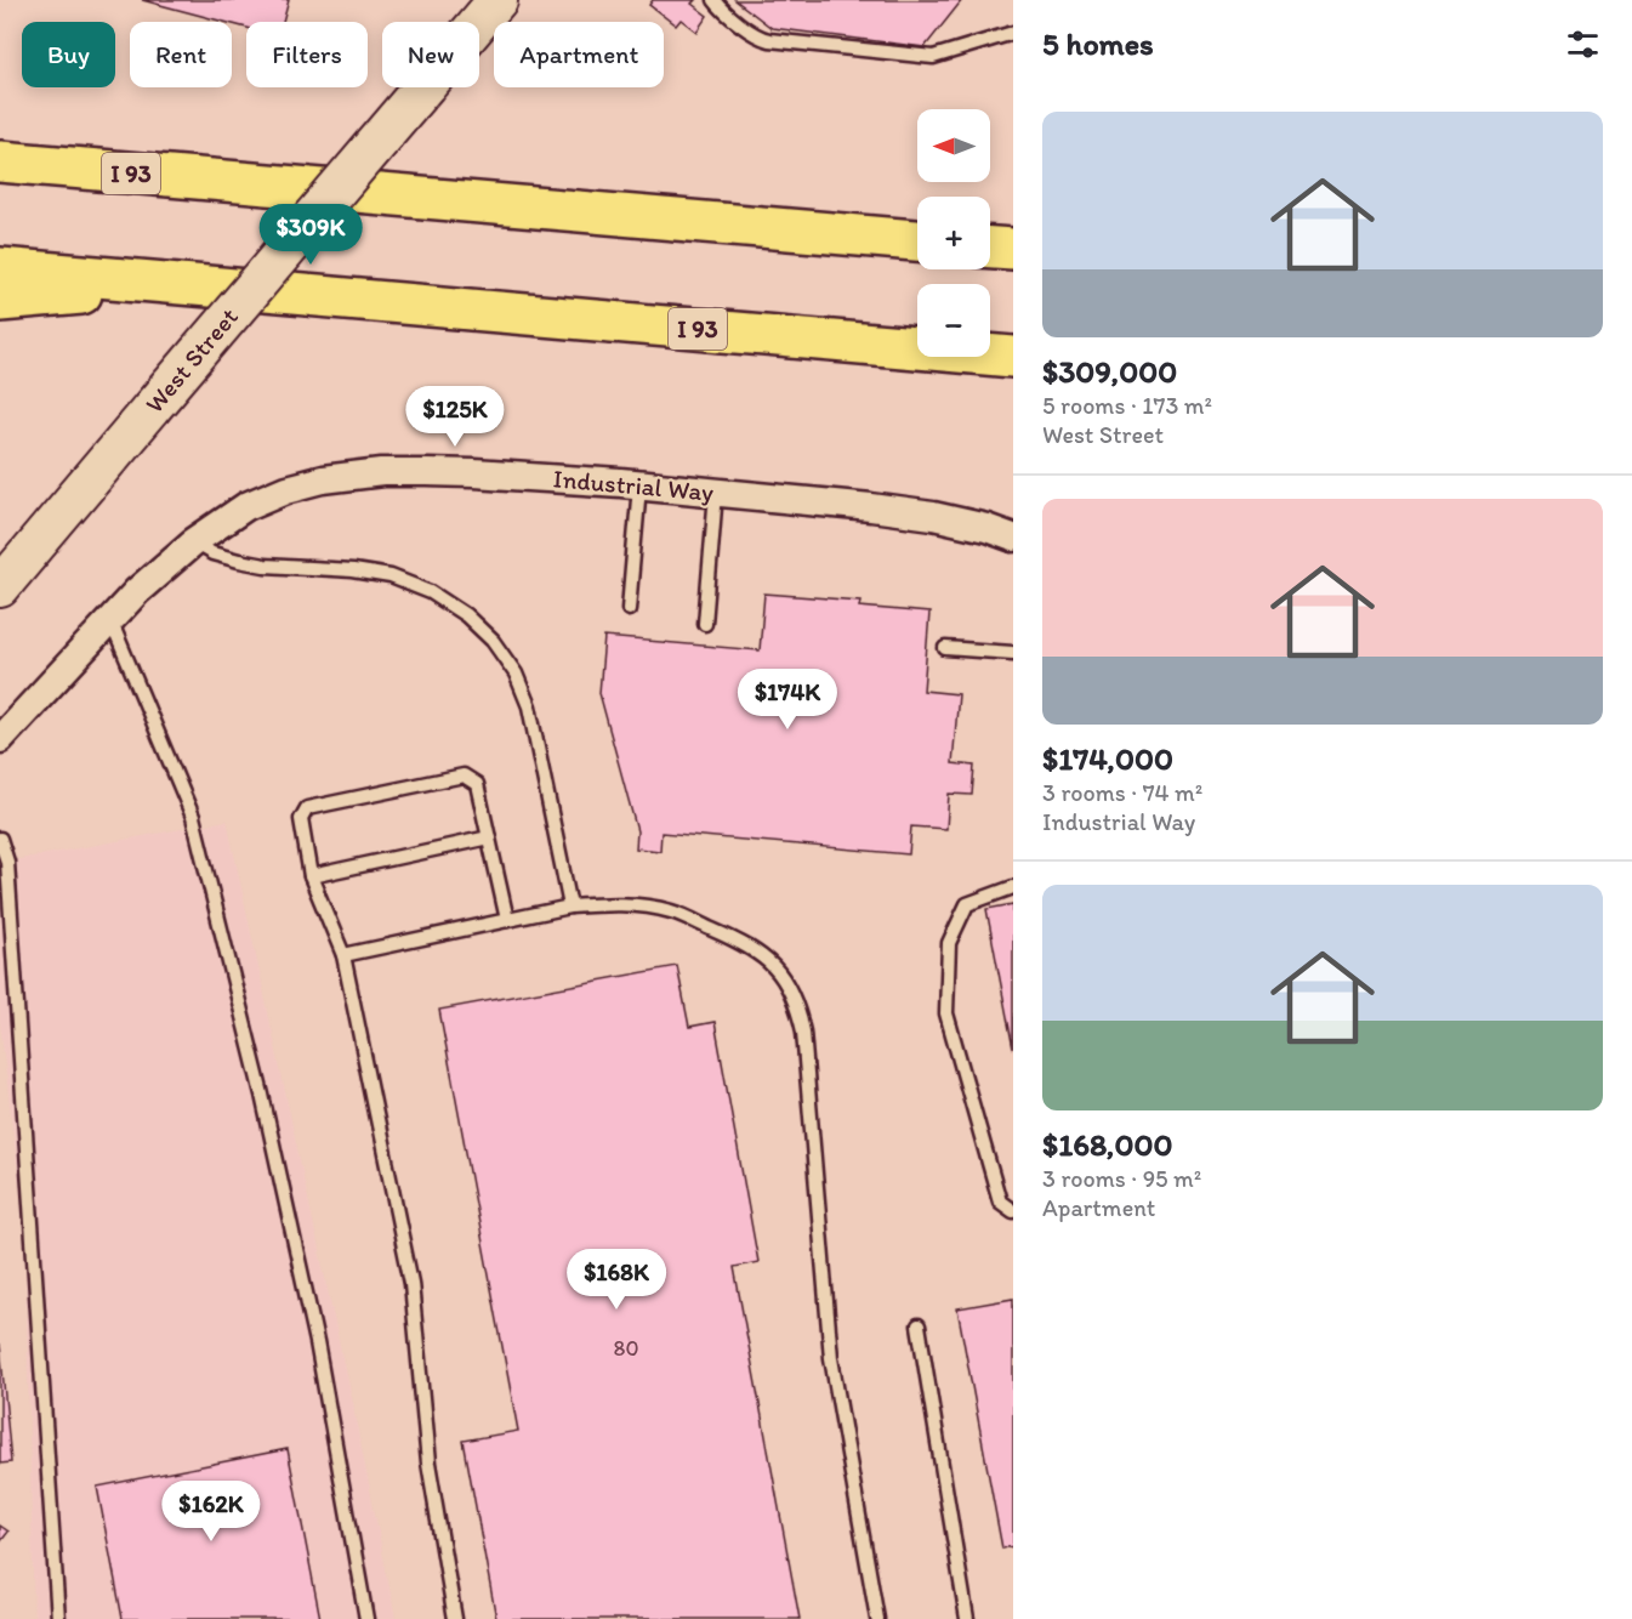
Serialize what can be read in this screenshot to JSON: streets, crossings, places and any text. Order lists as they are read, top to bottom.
{
  "streets": {
    "highway": ["I 93"],
    "main road": ["West Street"],
    "street": ["Industrial Way"]
  },
  "house_numbers": ["80"],
  "north": "left",
  "page": {
    "heading": "5 homes",
    "chip": [
      "Buy",
      "Rent",
      "Filters",
      "New",
      "Apartment"
    ],
    "list": [
      {
        "name": "$309,000",
        "note": "5 rooms · 173 m² · West Street"
      },
      {
        "name": "$174,000",
        "note": "3 rooms · 74 m² · Industrial Way"
      },
      {
        "name": "$168,000",
        "note": "3 rooms · 95 m² · Apartment"
      }
    ],
    "map_buttons": ["+", "−"],
    "price": [
      "$309K",
      "$125K",
      "$174K",
      "$168K",
      "$162K"
    ]
  }
}
